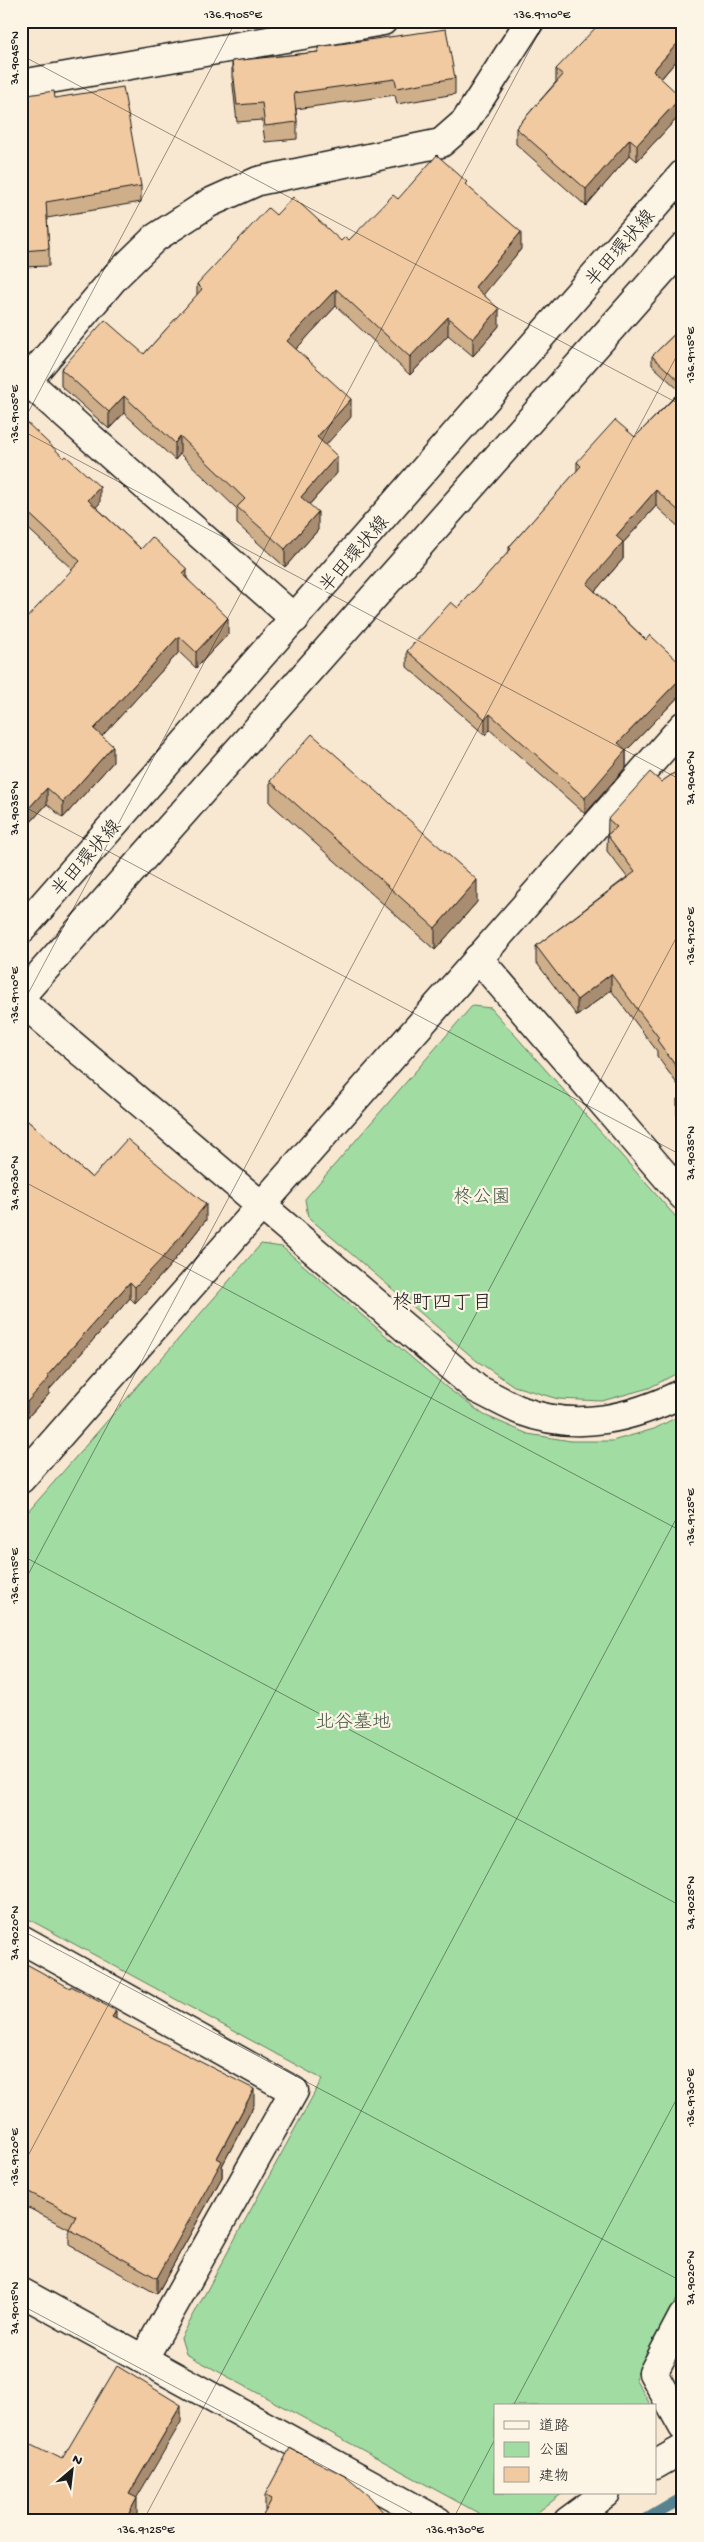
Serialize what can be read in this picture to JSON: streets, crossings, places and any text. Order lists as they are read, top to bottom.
{
  "streets": {
    "street": ["半田環状線"]
  },
  "districts": ["柊町四丁目"],
  "parks": ["柊公園", "北谷墓地"],
  "legend": ["道路", "公園", "建物"],
  "north": "top right",
  "coordinates": [
    "136.9105°E",
    "136.9110°E",
    "34.9045°N",
    "136.9115°E",
    "34.9040°N",
    "34.9035°N",
    "136.9120°E",
    "34.9030°N",
    "136.9125°E",
    "34.9025°N",
    "34.9020°N",
    "136.9130°E",
    "34.9015°N"
  ]
}
